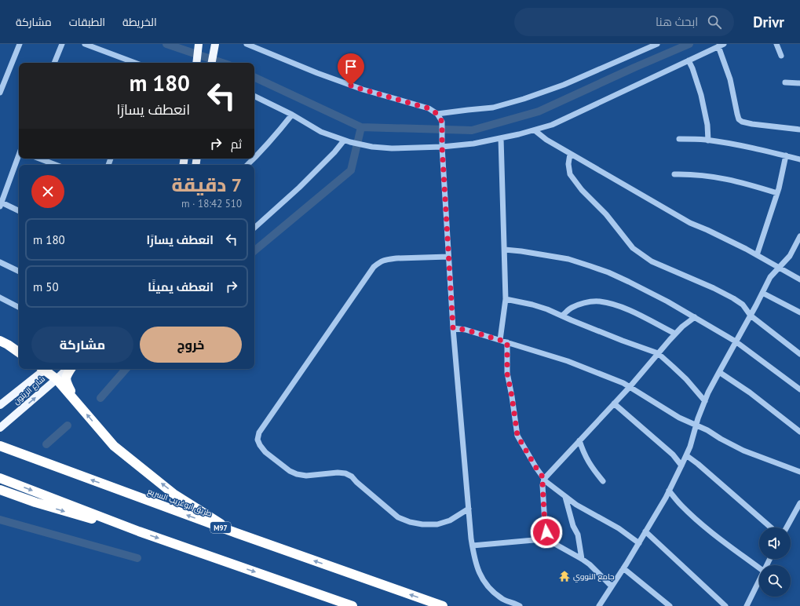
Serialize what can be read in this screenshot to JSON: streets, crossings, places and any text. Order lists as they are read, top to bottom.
{
  "streets": {
    "highway": ["طريق ابوغريب السريع", "M97"],
    "main road": ["شارع الزيتون"]
  },
  "places": {
    "temple": ["جامع النووي"]
  },
  "page": {
    "header": "Drivr",
    "search": "ابحث هنا",
    "nav": ["الخريطة", "الطبقات", "مشاركة"],
    "turn": ["180 m", "انعطف يسارًا"],
    "then": "ثم",
    "heading": ["7 دقيقة", "510 m · 18:42"],
    "list": [
      {
        "name": "انعطف يسارًا",
        "value": "180 m"
      },
      {
        "name": "انعطف يمينًا",
        "value": "50 m"
      }
    ],
    "buttons": ["خروج", "مشاركة"]
  }
}
